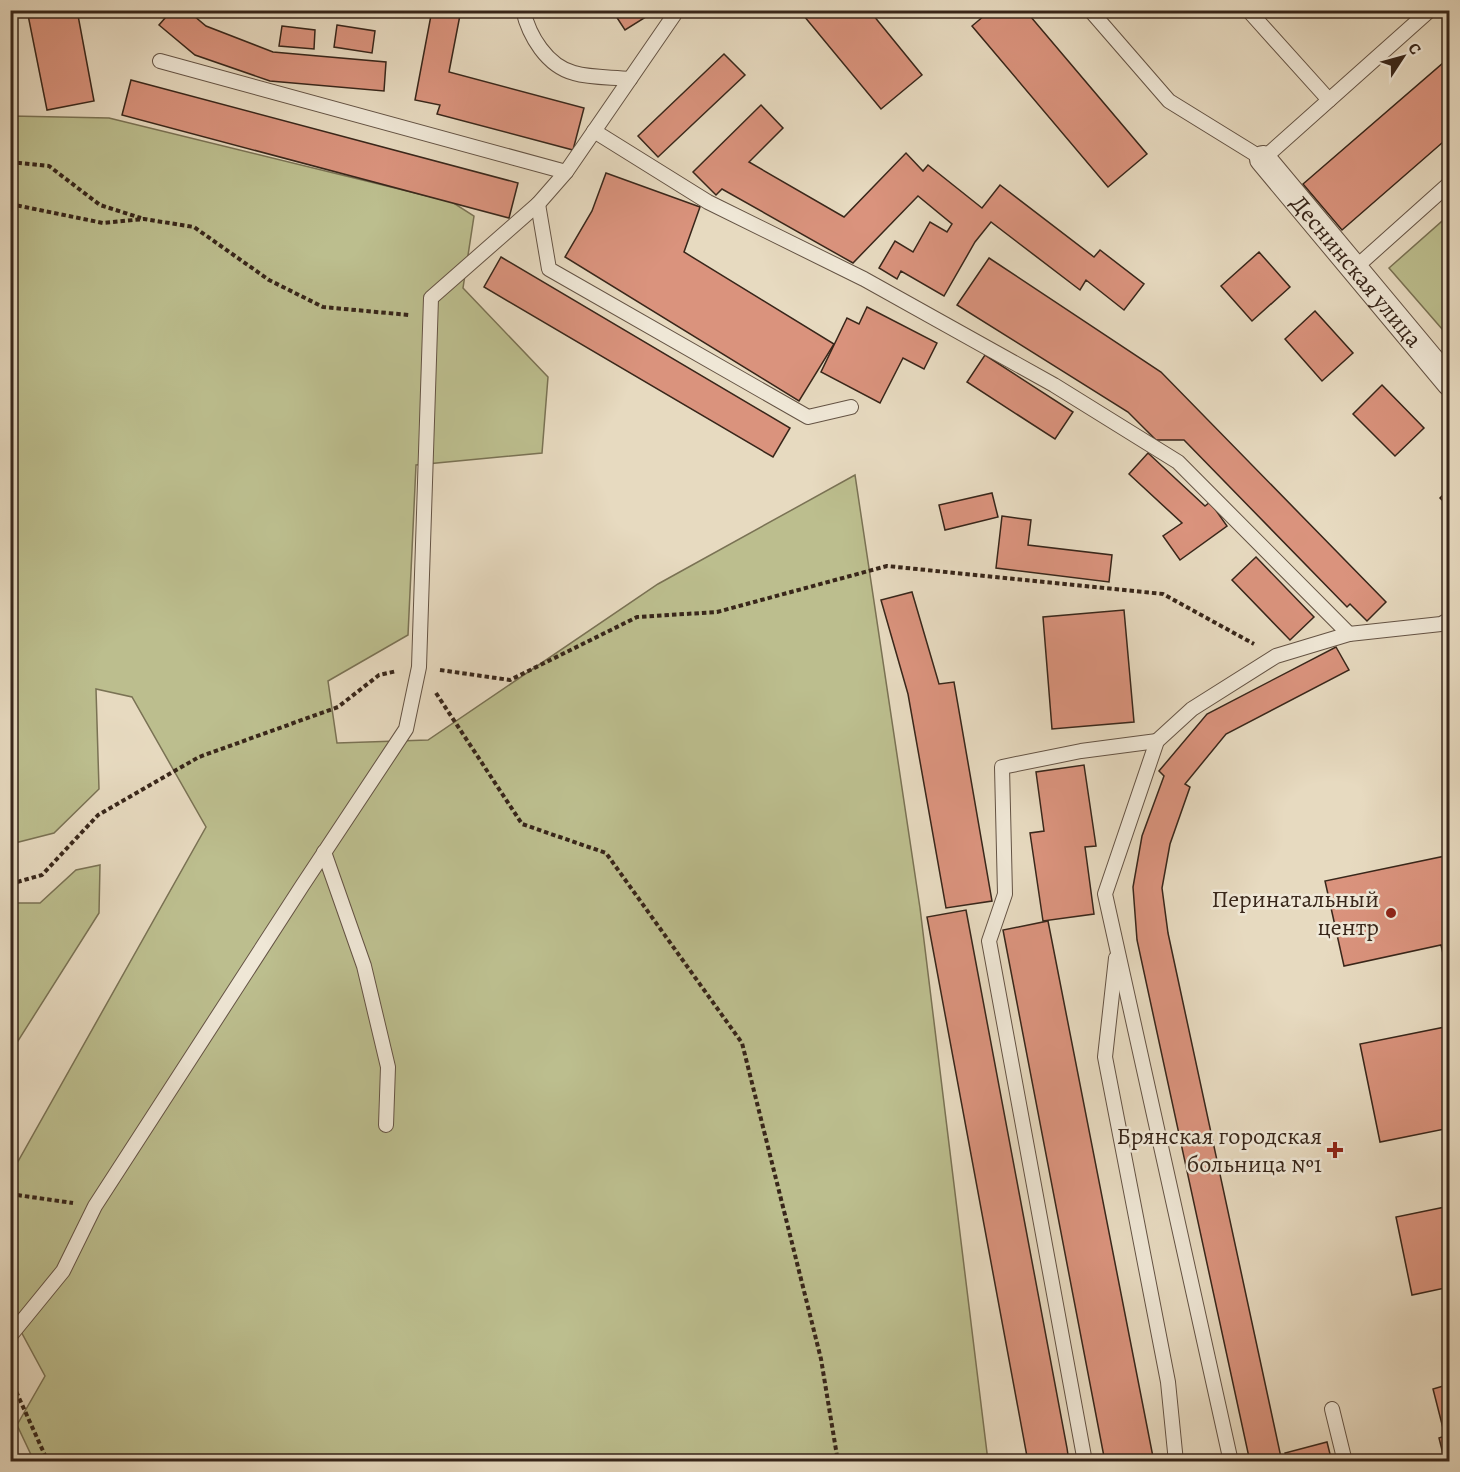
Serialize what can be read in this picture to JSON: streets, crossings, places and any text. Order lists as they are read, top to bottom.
{
  "streets": {
    "street": ["Деснинская улица"]
  },
  "places": {
    "other": ["Перинатальный центр"],
    "health": ["Брянская городская больница №1"]
  },
  "north": "top right"
}
